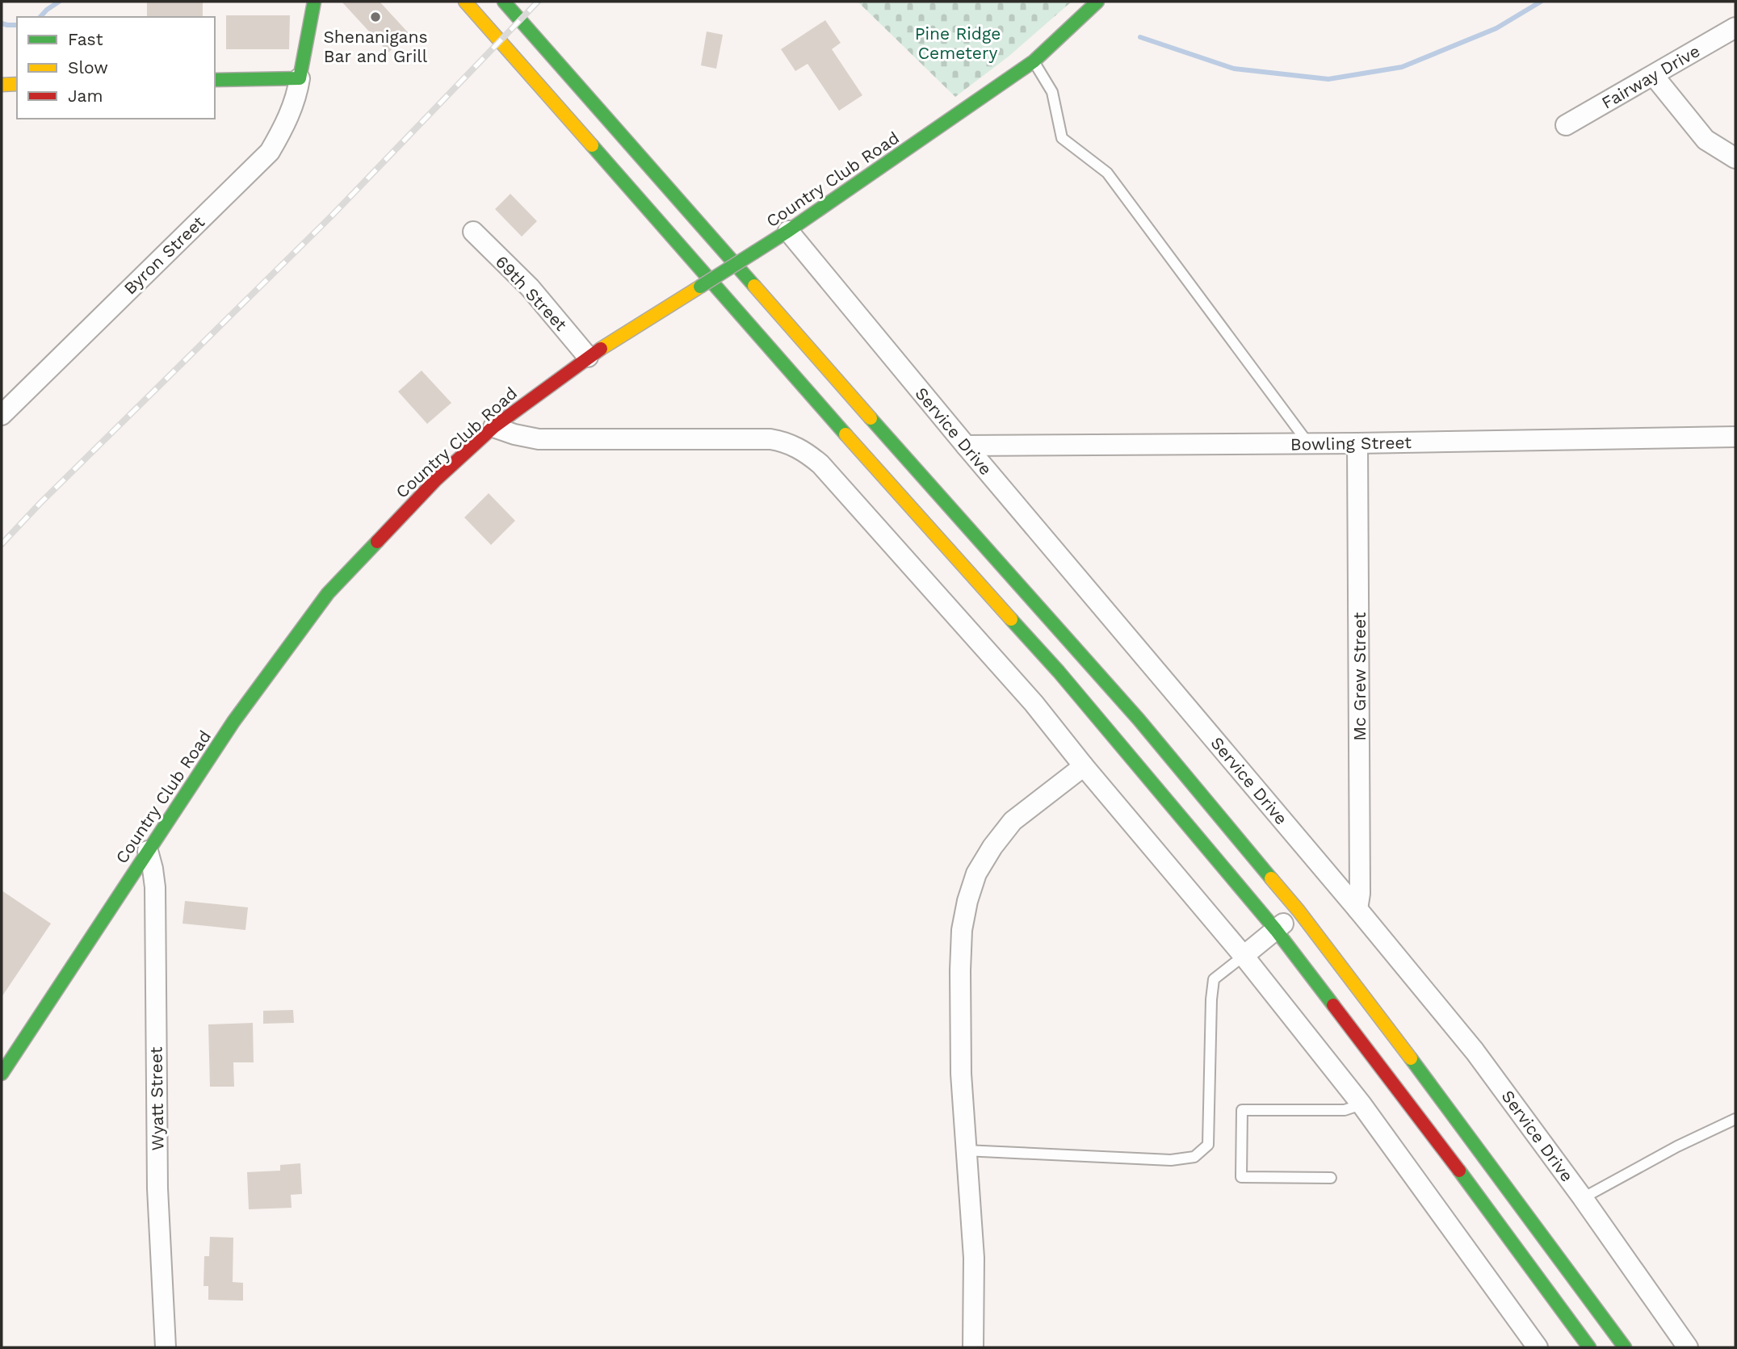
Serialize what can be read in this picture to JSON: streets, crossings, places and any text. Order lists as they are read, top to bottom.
{
  "streets": {
    "main road": ["Country Club Road"],
    "street": [
      "Fairway Drive",
      "Byron Street",
      "69th Street",
      "Service Drive",
      "Bowling Street",
      "Mc Grew Street",
      "Wyatt Street"
    ]
  },
  "crossings": [
    ["Country Club Road", "69th Street"],
    ["Country Club Road", "Service Drive"],
    ["Country Club Road", "Wyatt Street"],
    ["Service Drive", "Bowling Street"],
    ["Service Drive", "Mc Grew Street"],
    ["Bowling Street", "Mc Grew Street"]
  ],
  "parks": ["Pine Ridge Cemetery"],
  "places": ["Shenanigans Bar and Grill"],
  "legend": ["Fast", "Slow", "Jam"]
}
